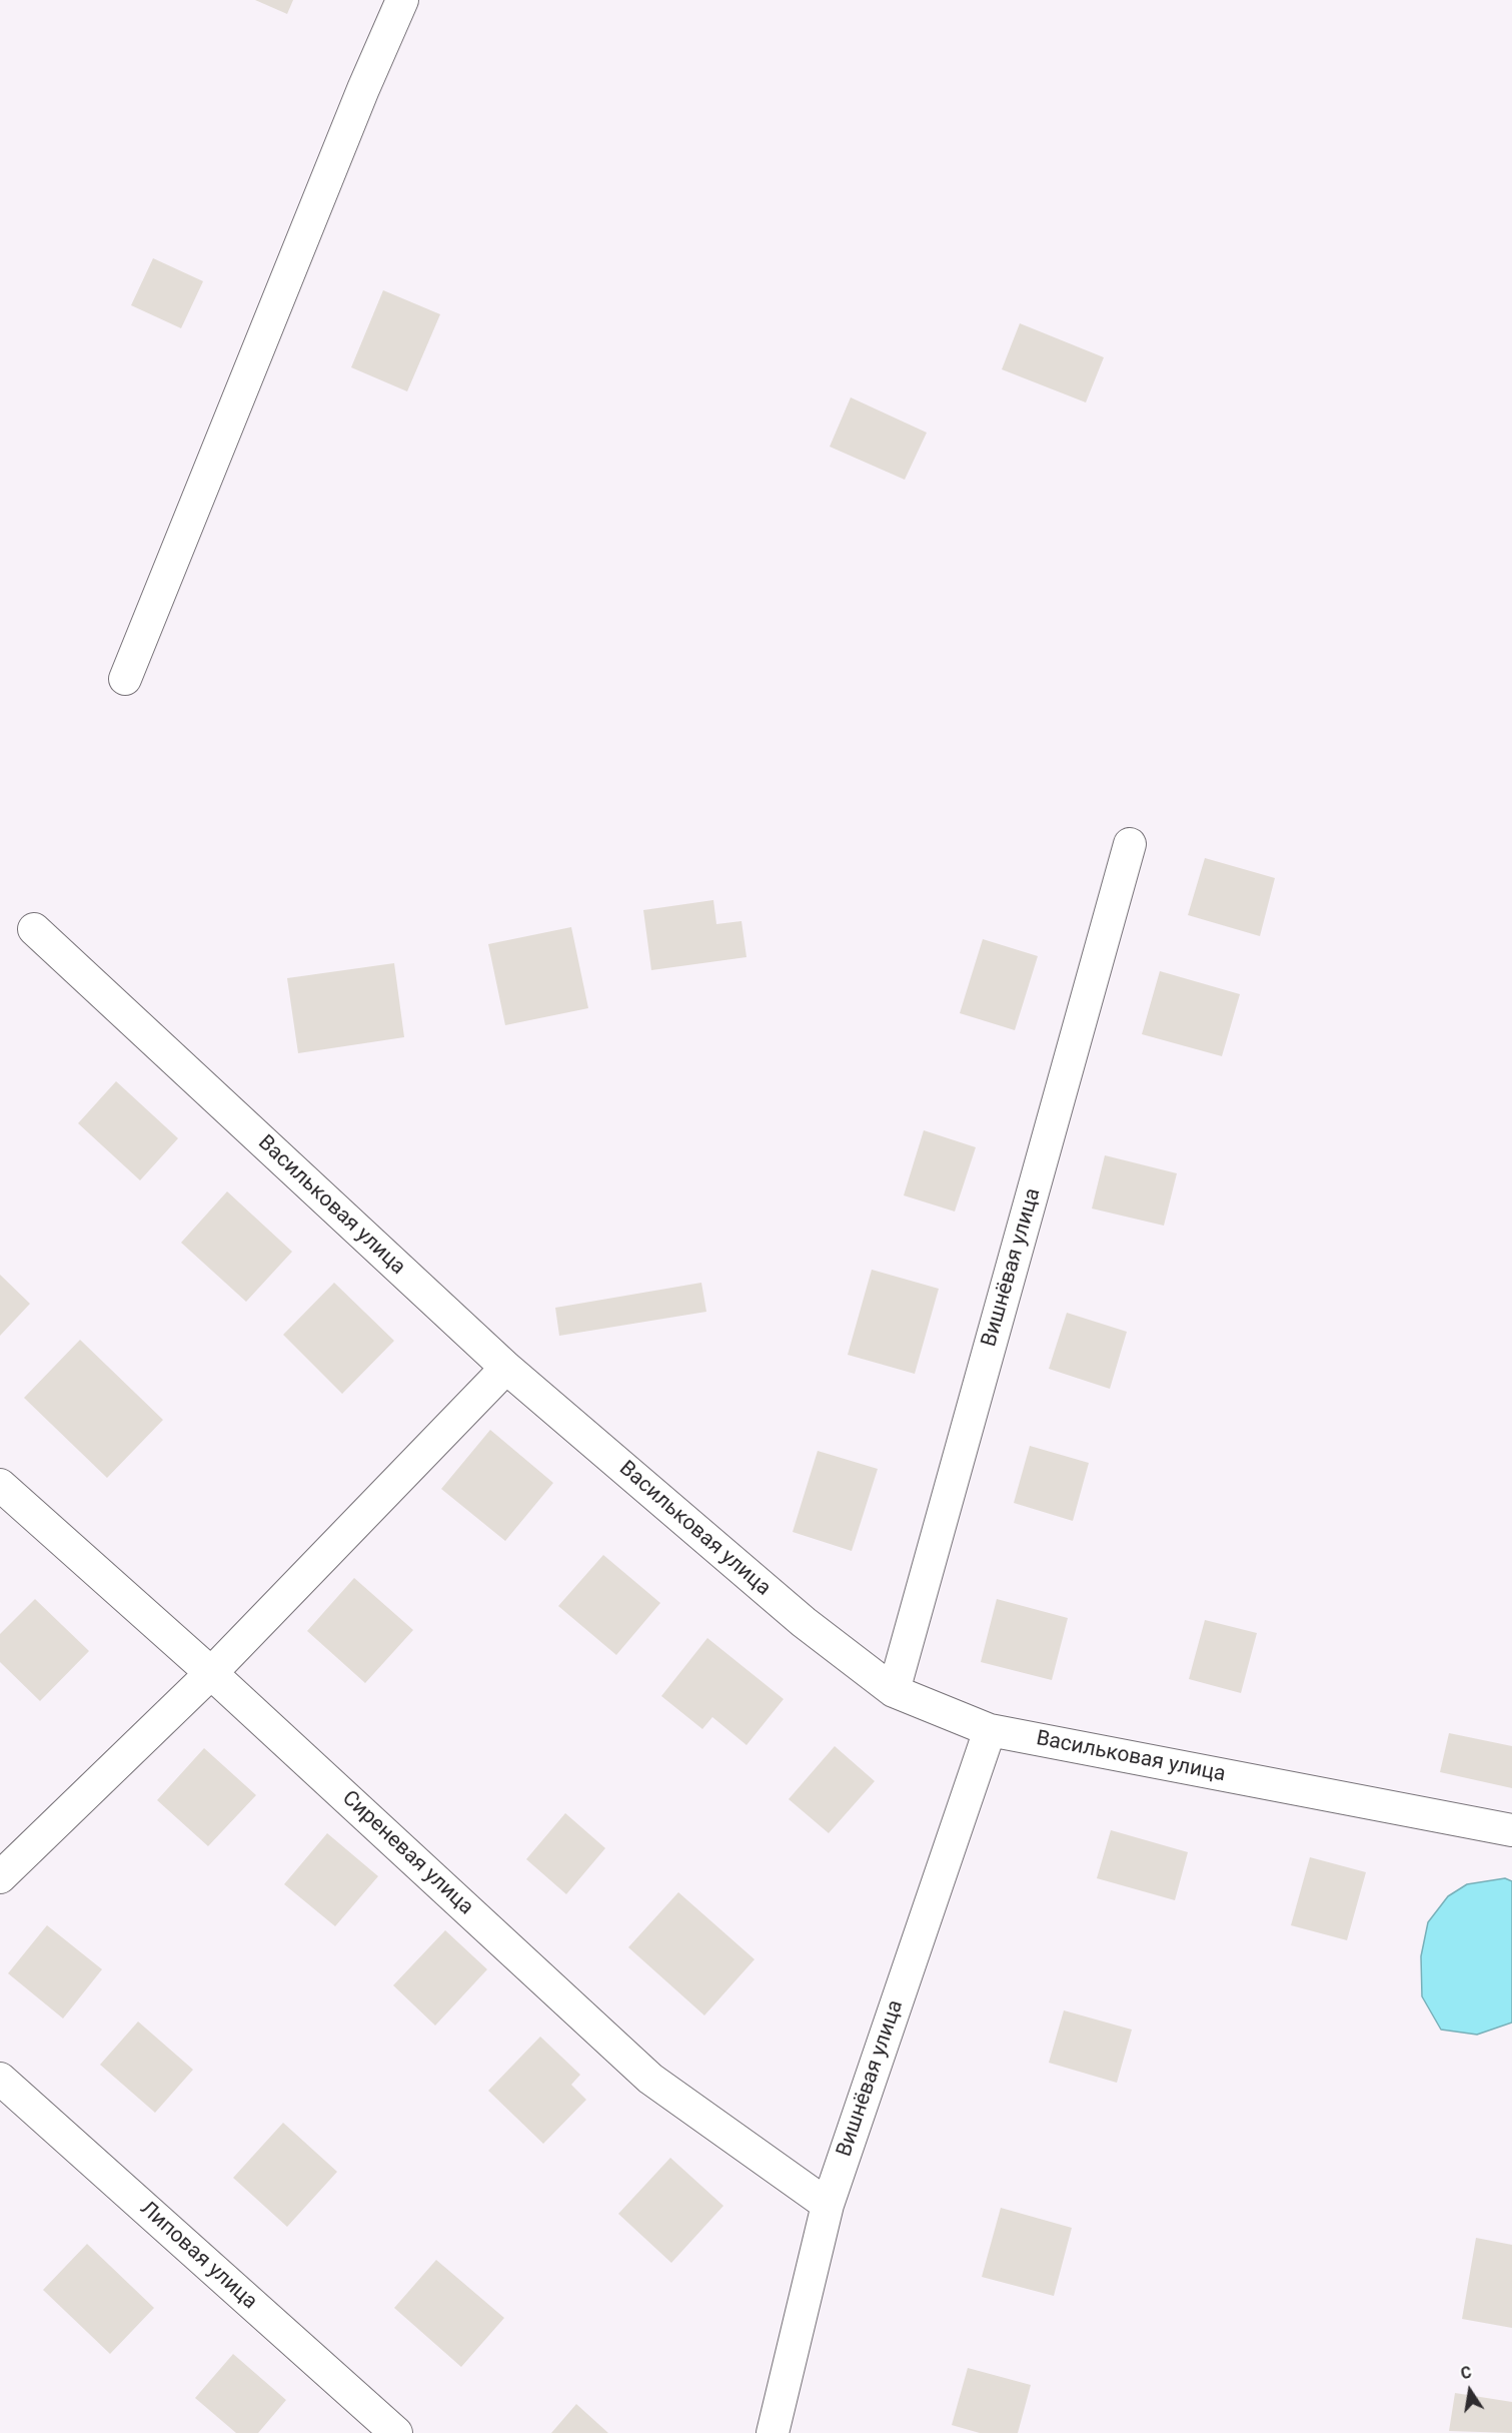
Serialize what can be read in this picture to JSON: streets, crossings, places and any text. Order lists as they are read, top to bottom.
{
  "streets": {
    "street": [
      "Васильковая улица",
      "Вишнёвая улица",
      "Сиреневая улица",
      "Липовая улица"
    ]
  },
  "crossings": [
    ["Васильковая улица", "Вишнёвая улица"],
    ["Вишнёвая улица", "Сиреневая улица"]
  ],
  "north": "top"
}
